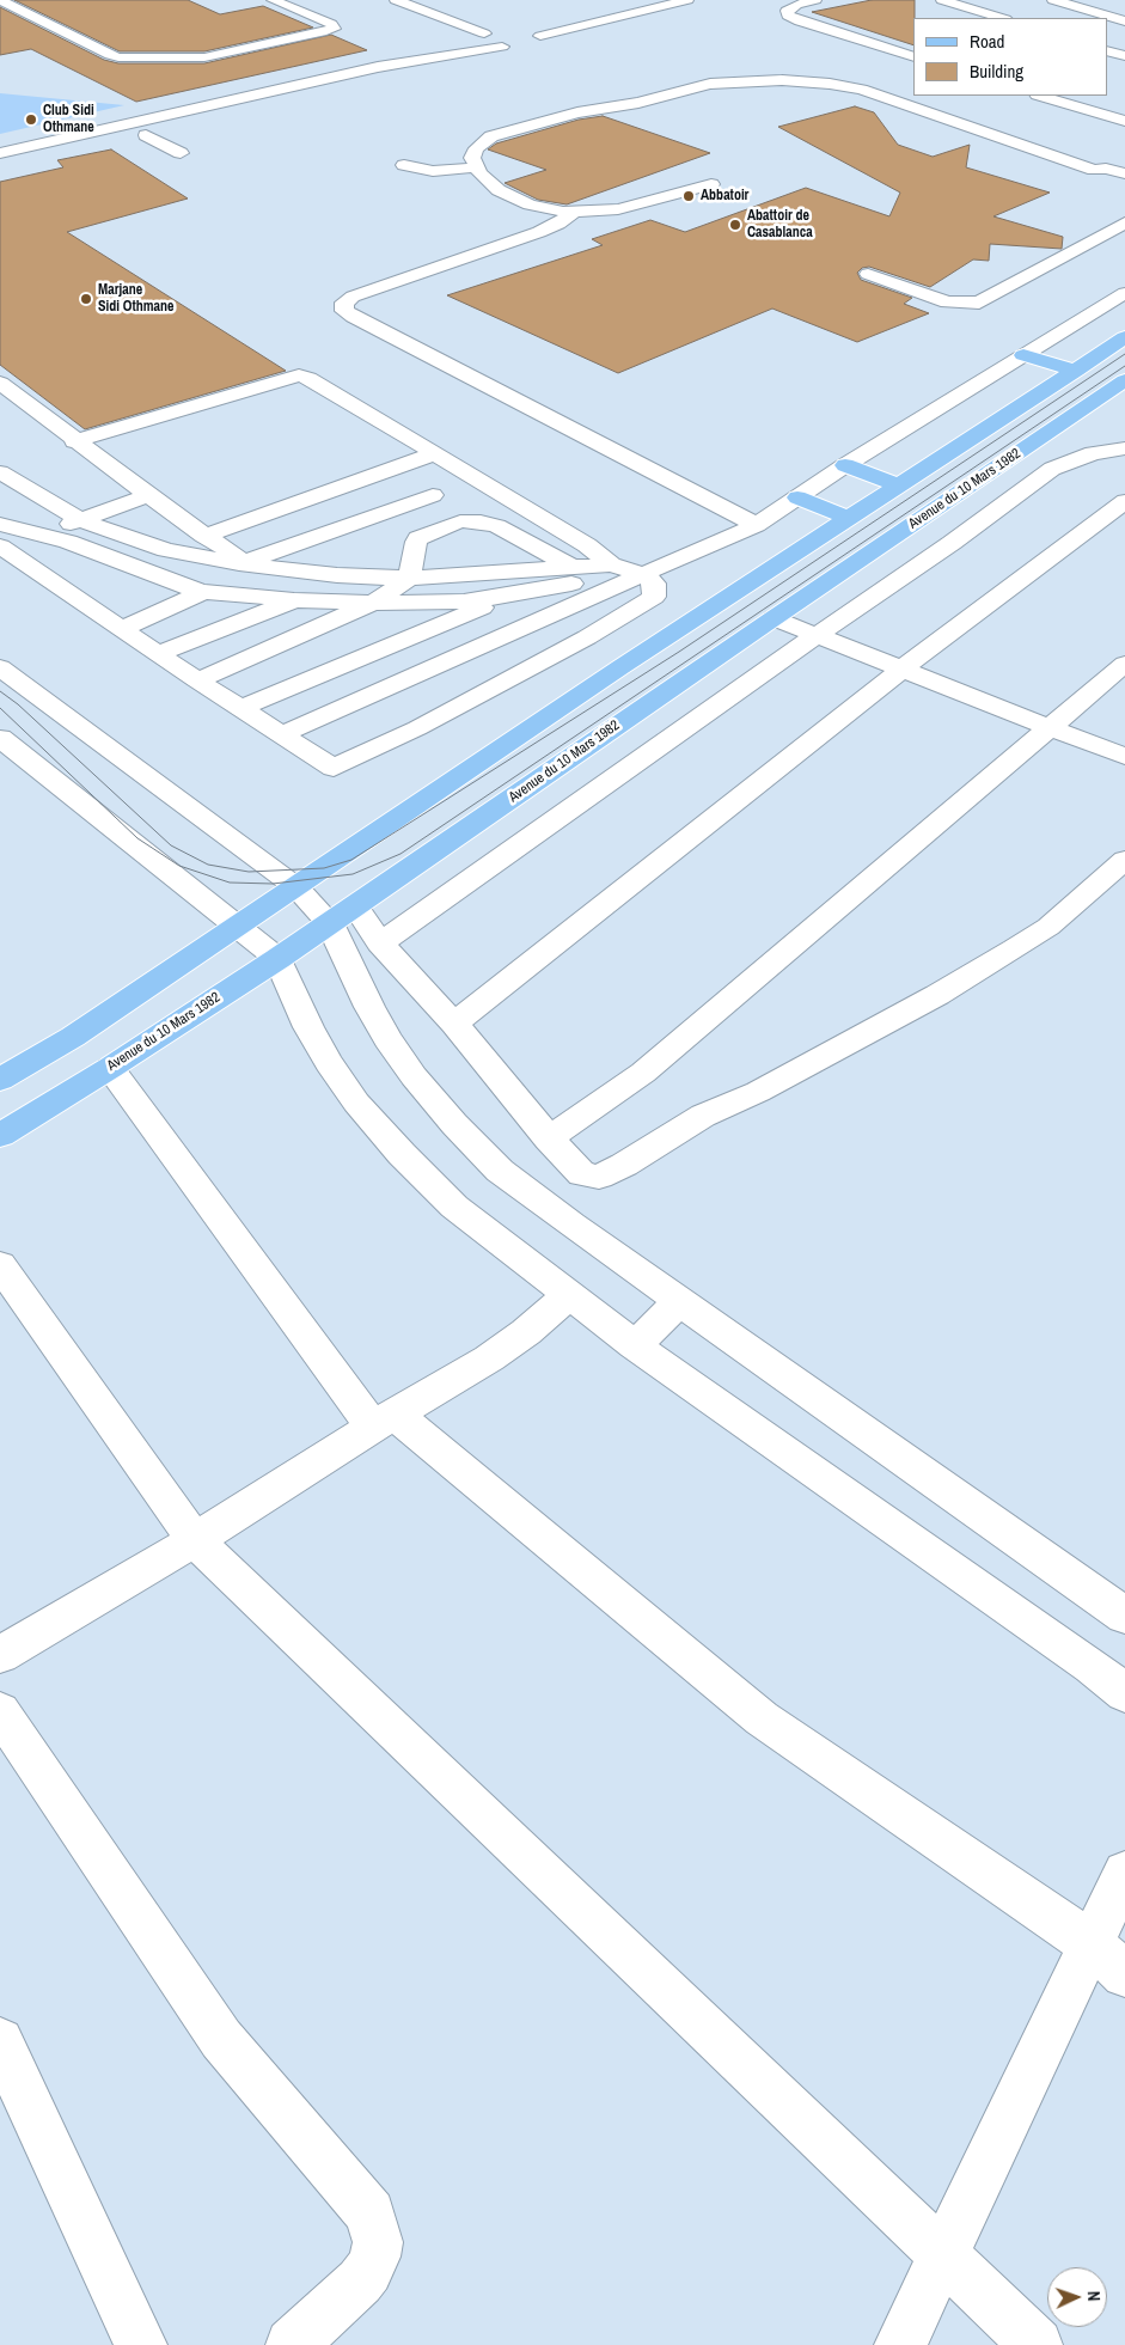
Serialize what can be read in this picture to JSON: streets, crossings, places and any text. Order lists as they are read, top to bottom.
{
  "streets": {
    "main road": ["Avenue du 10 Mars 1982"]
  },
  "places": [
    "Club Sidi Othmane",
    "Abbatoir",
    "Abattoir de Casablanca",
    "Marjane Sidi Othmane"
  ],
  "legend": ["Road", "Building"],
  "north": "right"
}
